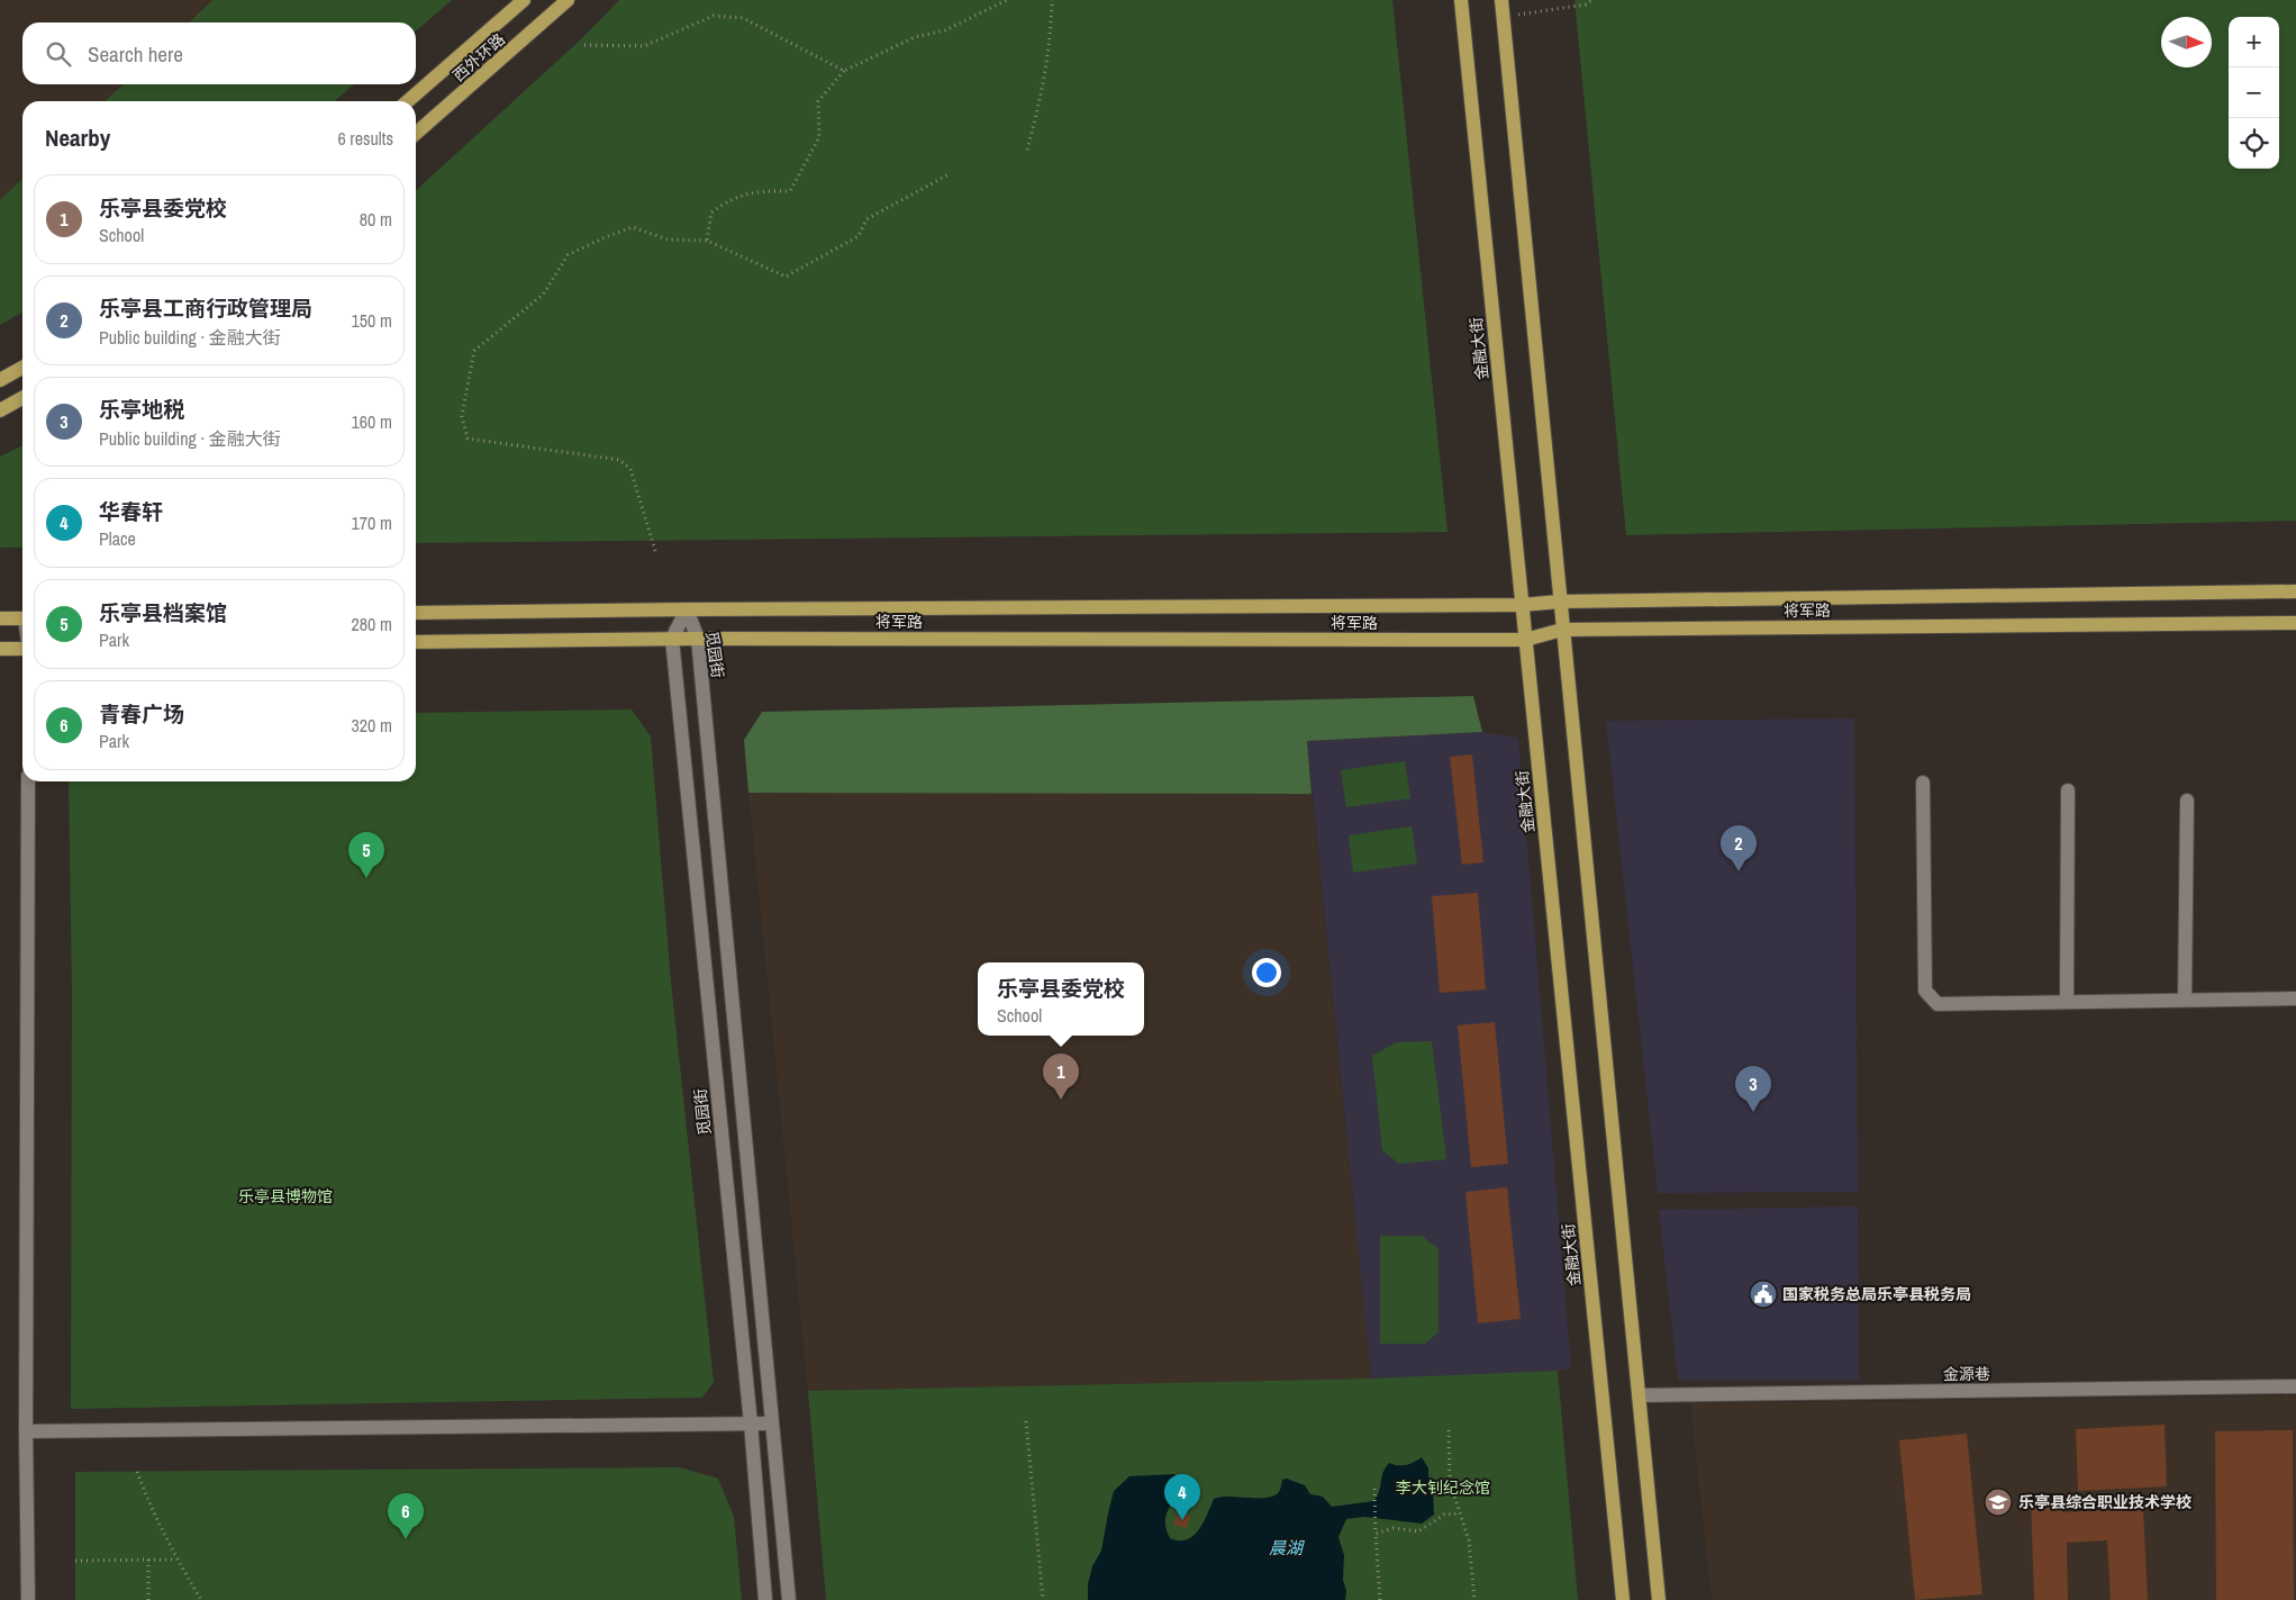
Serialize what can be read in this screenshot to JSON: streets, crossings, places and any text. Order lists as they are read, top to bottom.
{
  "streets": {
    "main road": ["西外环路", "金融大街", "将军路"],
    "street": ["觅园街", "金源巷"]
  },
  "crossings": [
    ["金融大街", "将军路"],
    ["将军路", "觅园街"]
  ],
  "water": ["晨湖"],
  "parks": ["乐亭县博物馆", "李大钊纪念馆"],
  "places": {
    "public building": ["国家税务总局乐亭县税务局"],
    "school or university": ["乐亭县综合职业技术学校"]
  },
  "north": "right",
  "page": {
    "map_buttons": ["+", "−"],
    "search": "Search here",
    "heading": ["Nearby", "6 results"],
    "list": [
      {
        "mark": "1",
        "name": "乐亭县委党校",
        "note": "School",
        "value": "80 m"
      },
      {
        "mark": "2",
        "name": "乐亭县工商行政管理局",
        "note": "Public building · 金融大街",
        "value": "150 m"
      },
      {
        "mark": "3",
        "name": "乐亭地税",
        "note": "Public building · 金融大街",
        "value": "160 m"
      },
      {
        "mark": "4",
        "name": "华春轩",
        "note": "Place",
        "value": "170 m"
      },
      {
        "mark": "5",
        "name": "乐亭县档案馆",
        "note": "Park",
        "value": "280 m"
      },
      {
        "mark": "6",
        "name": "青春广场",
        "note": "Park",
        "value": "320 m"
      }
    ],
    "pins": [
      "2",
      "5",
      "1",
      "3",
      "4",
      "6"
    ],
    "popup": ["乐亭县委党校", "School"]
  }
}
